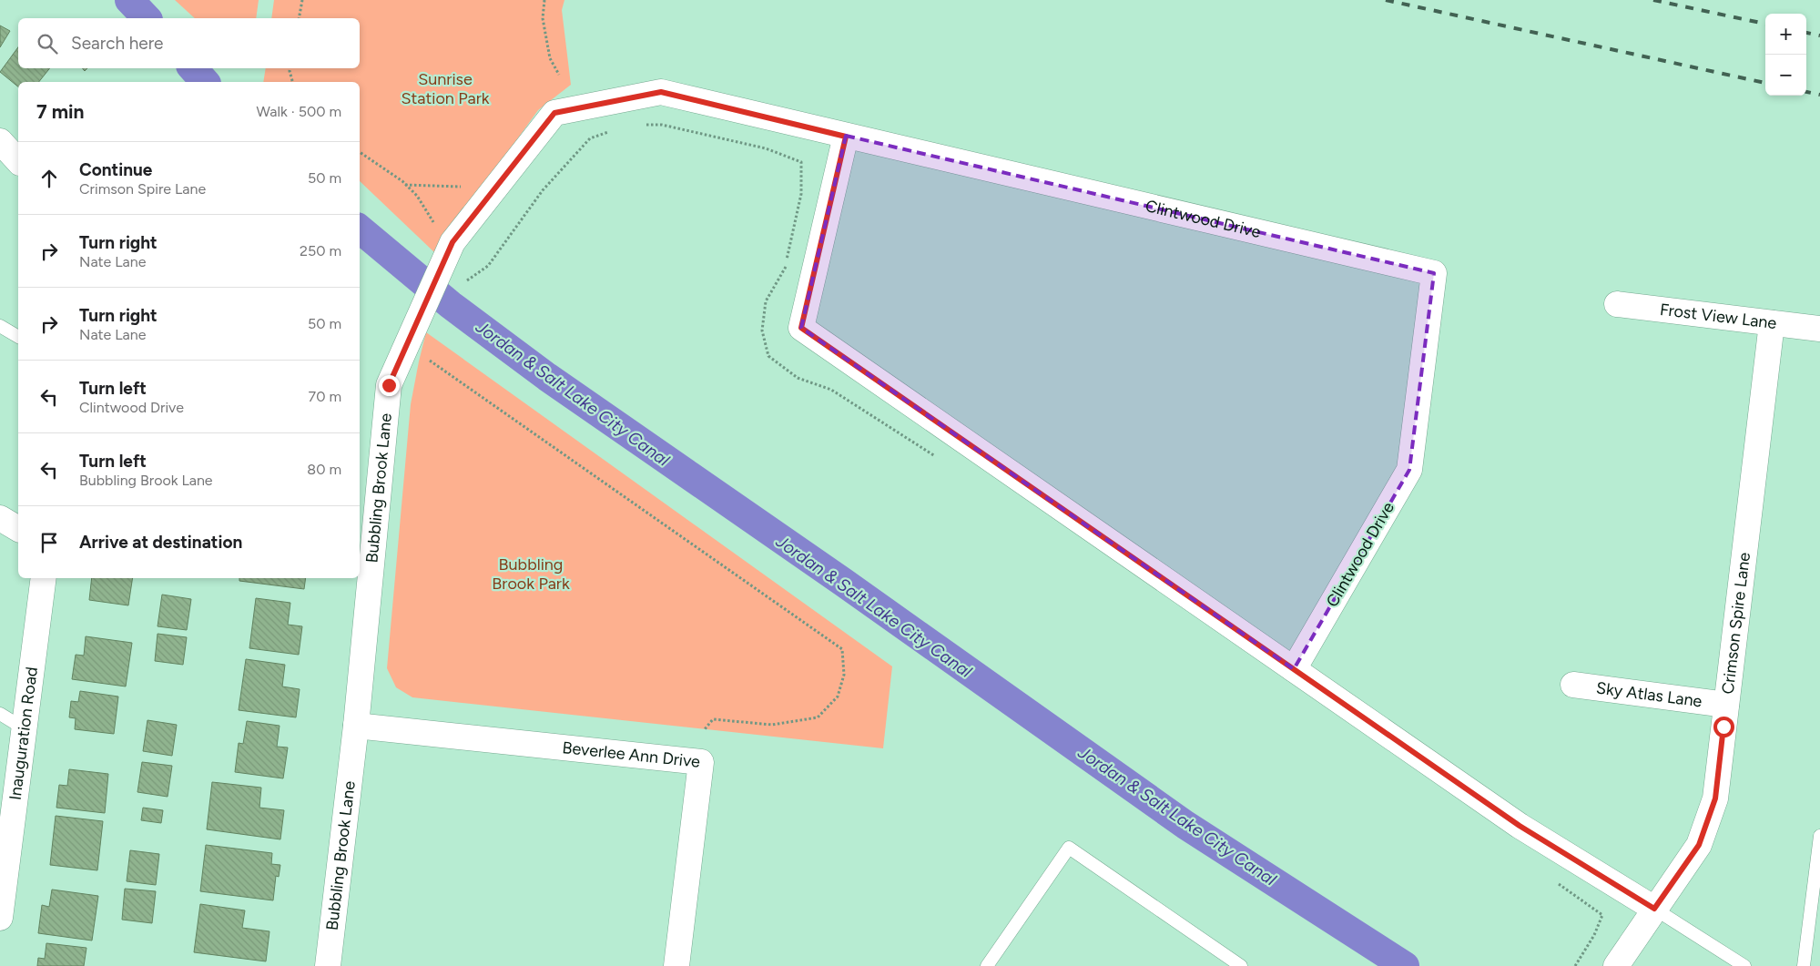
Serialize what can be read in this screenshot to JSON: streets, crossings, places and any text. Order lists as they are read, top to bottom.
{
  "streets": {
    "street": [
      "Clintwood Drive",
      "Frost View Lane",
      "Bubbling Brook Lane",
      "Crimson Spire Lane",
      "Sky Atlas Lane",
      "Inauguration Road",
      "Beverlee Ann Drive"
    ]
  },
  "crossings": [
    ["Clintwood Drive", "Bubbling Brook Lane"],
    ["Frost View Lane", "Crimson Spire Lane"],
    ["Bubbling Brook Lane", "Beverlee Ann Drive"],
    ["Crimson Spire Lane", "Sky Atlas Lane"]
  ],
  "water": ["Jordan & Salt Lake City Canal"],
  "parks": ["Sunrise Station Park", "Bubbling Brook Park"],
  "page": {
    "map_buttons": ["+", "−"],
    "search": "Search here",
    "heading": ["7 min", "Walk · 500 m"],
    "list": [
      ["Continue", "Crimson Spire Lane", "50 m"],
      ["Turn right", "Nate Lane", "250 m"],
      ["Turn right", "Nate Lane", "50 m"],
      ["Turn left", "Clintwood Drive", "70 m"],
      ["Turn left", "Bubbling Brook Lane", "80 m"],
      "Arrive at destination"
    ]
  }
}
